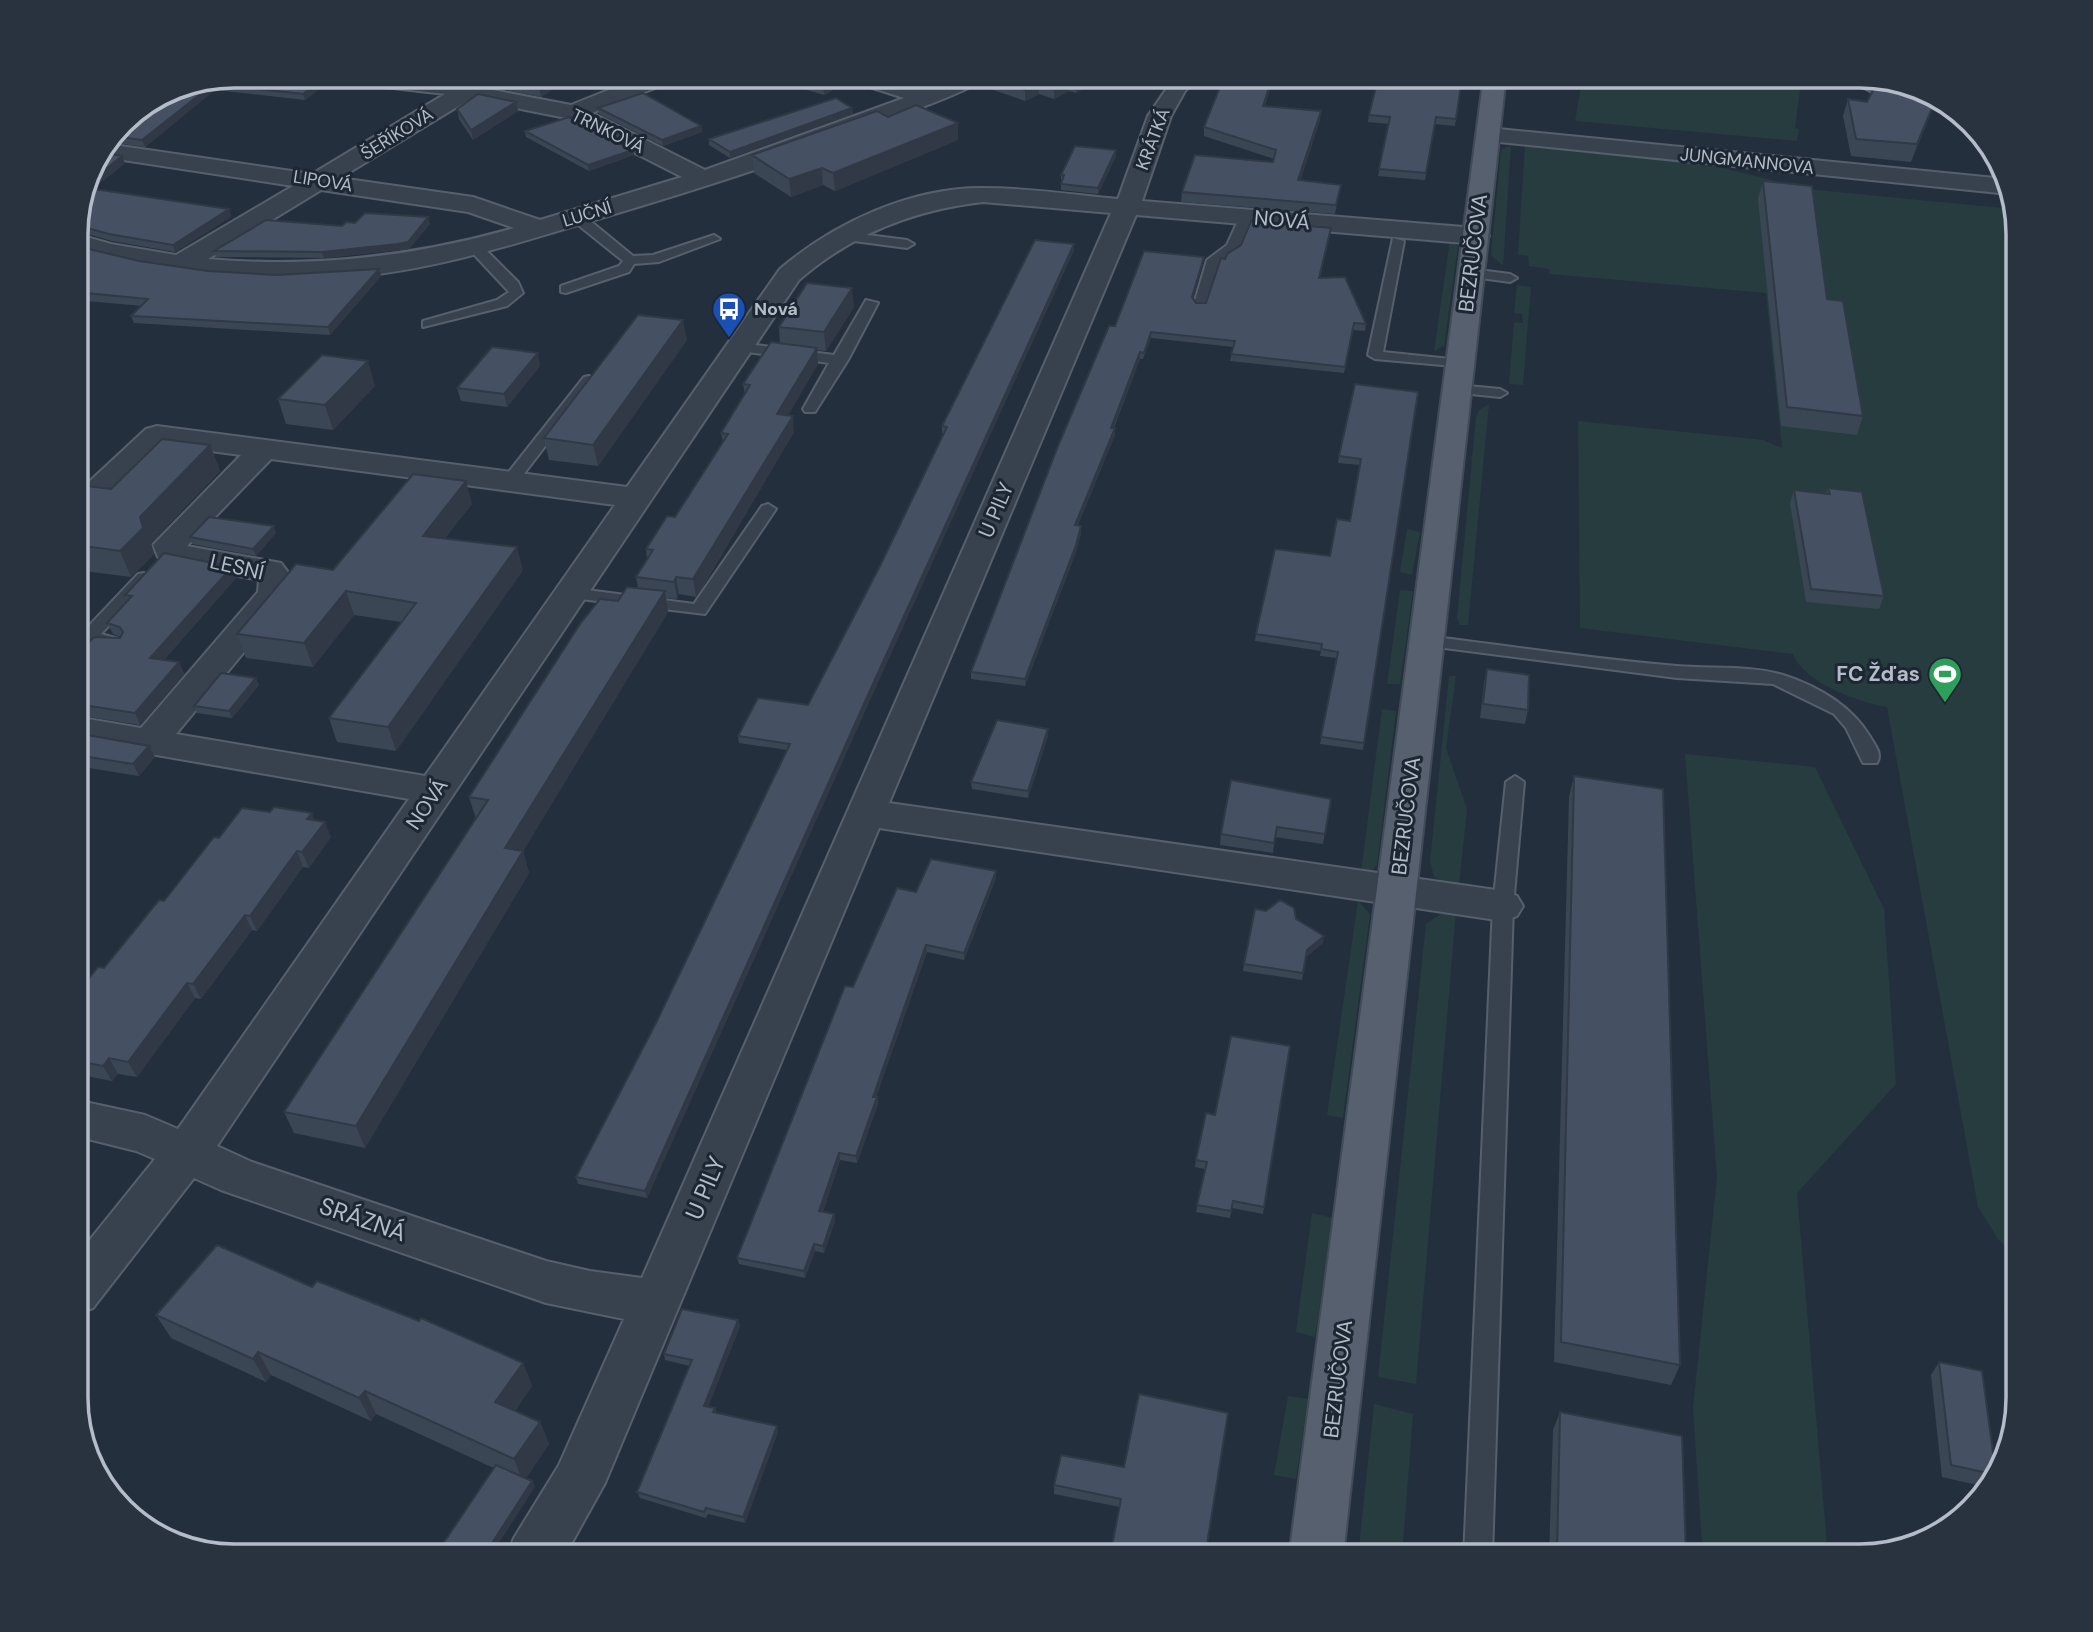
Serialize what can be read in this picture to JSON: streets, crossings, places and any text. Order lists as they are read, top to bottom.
{
  "streets": {
    "main road": ["BEZRUČOVA"],
    "street": [
      "TRNKOVÁ",
      "ŠEŘÍKOVÁ",
      "KRÁTKÁ",
      "JUNGMANNOVA",
      "LIPOVÁ",
      "LUČNÍ",
      "NOVÁ",
      "U PILY",
      "LESNÍ",
      "SRÁZNÁ"
    ]
  },
  "crossings": [
    ["TRNKOVÁ", "ŠEŘÍKOVÁ"],
    ["TRNKOVÁ", "LUČNÍ"],
    ["ŠEŘÍKOVÁ", "LIPOVÁ"],
    ["ŠEŘÍKOVÁ", "LUČNÍ"],
    ["KRÁTKÁ", "NOVÁ"],
    ["KRÁTKÁ", "U PILY"],
    ["JUNGMANNOVA", "BEZRUČOVA"],
    ["LIPOVÁ", "LUČNÍ"],
    ["NOVÁ", "BEZRUČOVA"],
    ["NOVÁ", "U PILY"],
    ["NOVÁ", "SRÁZNÁ"],
    ["U PILY", "SRÁZNÁ"]
  ],
  "places": {
    "bus stop": ["Nová"],
    "sports": ["FC Žďas"]
  }
}
